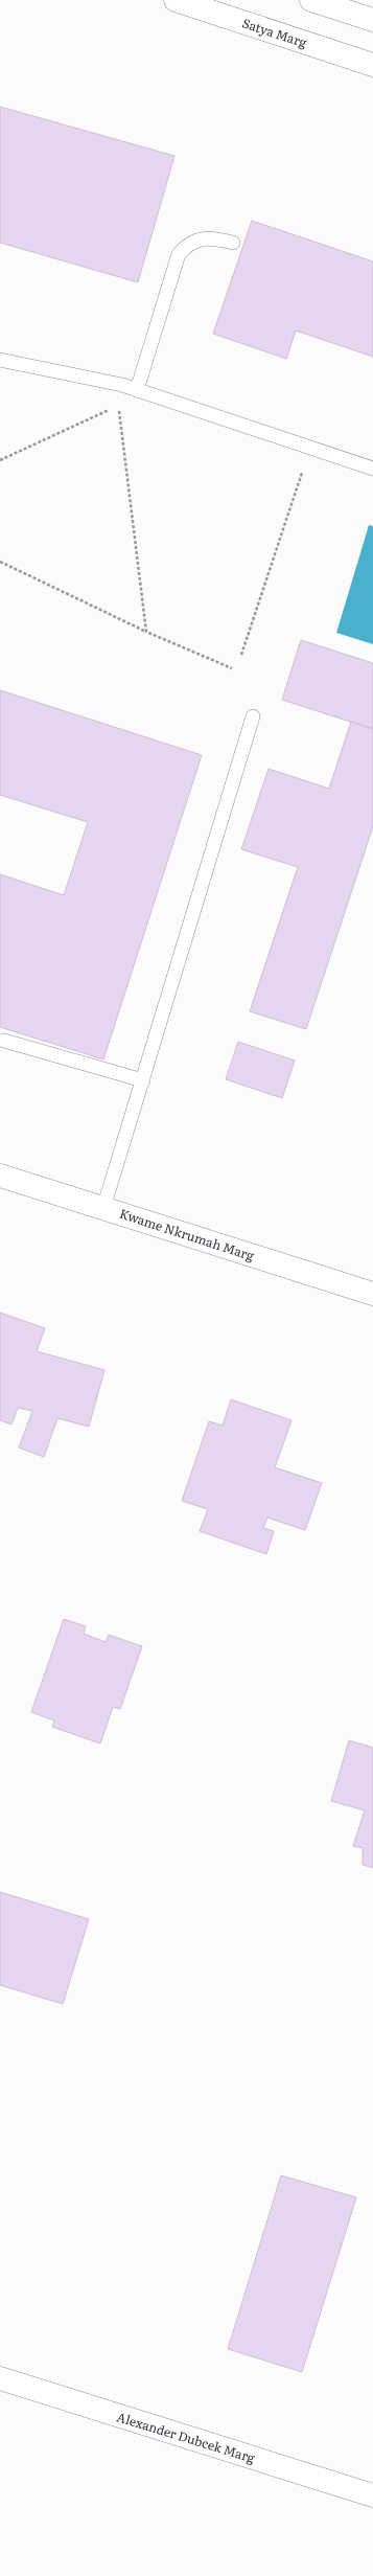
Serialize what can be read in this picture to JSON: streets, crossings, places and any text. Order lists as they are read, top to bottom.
{
  "streets": {
    "street": ["Satya Marg", "Kwame Nkrumah Marg", "Alexander Dubcek Marg"]
  }
}
